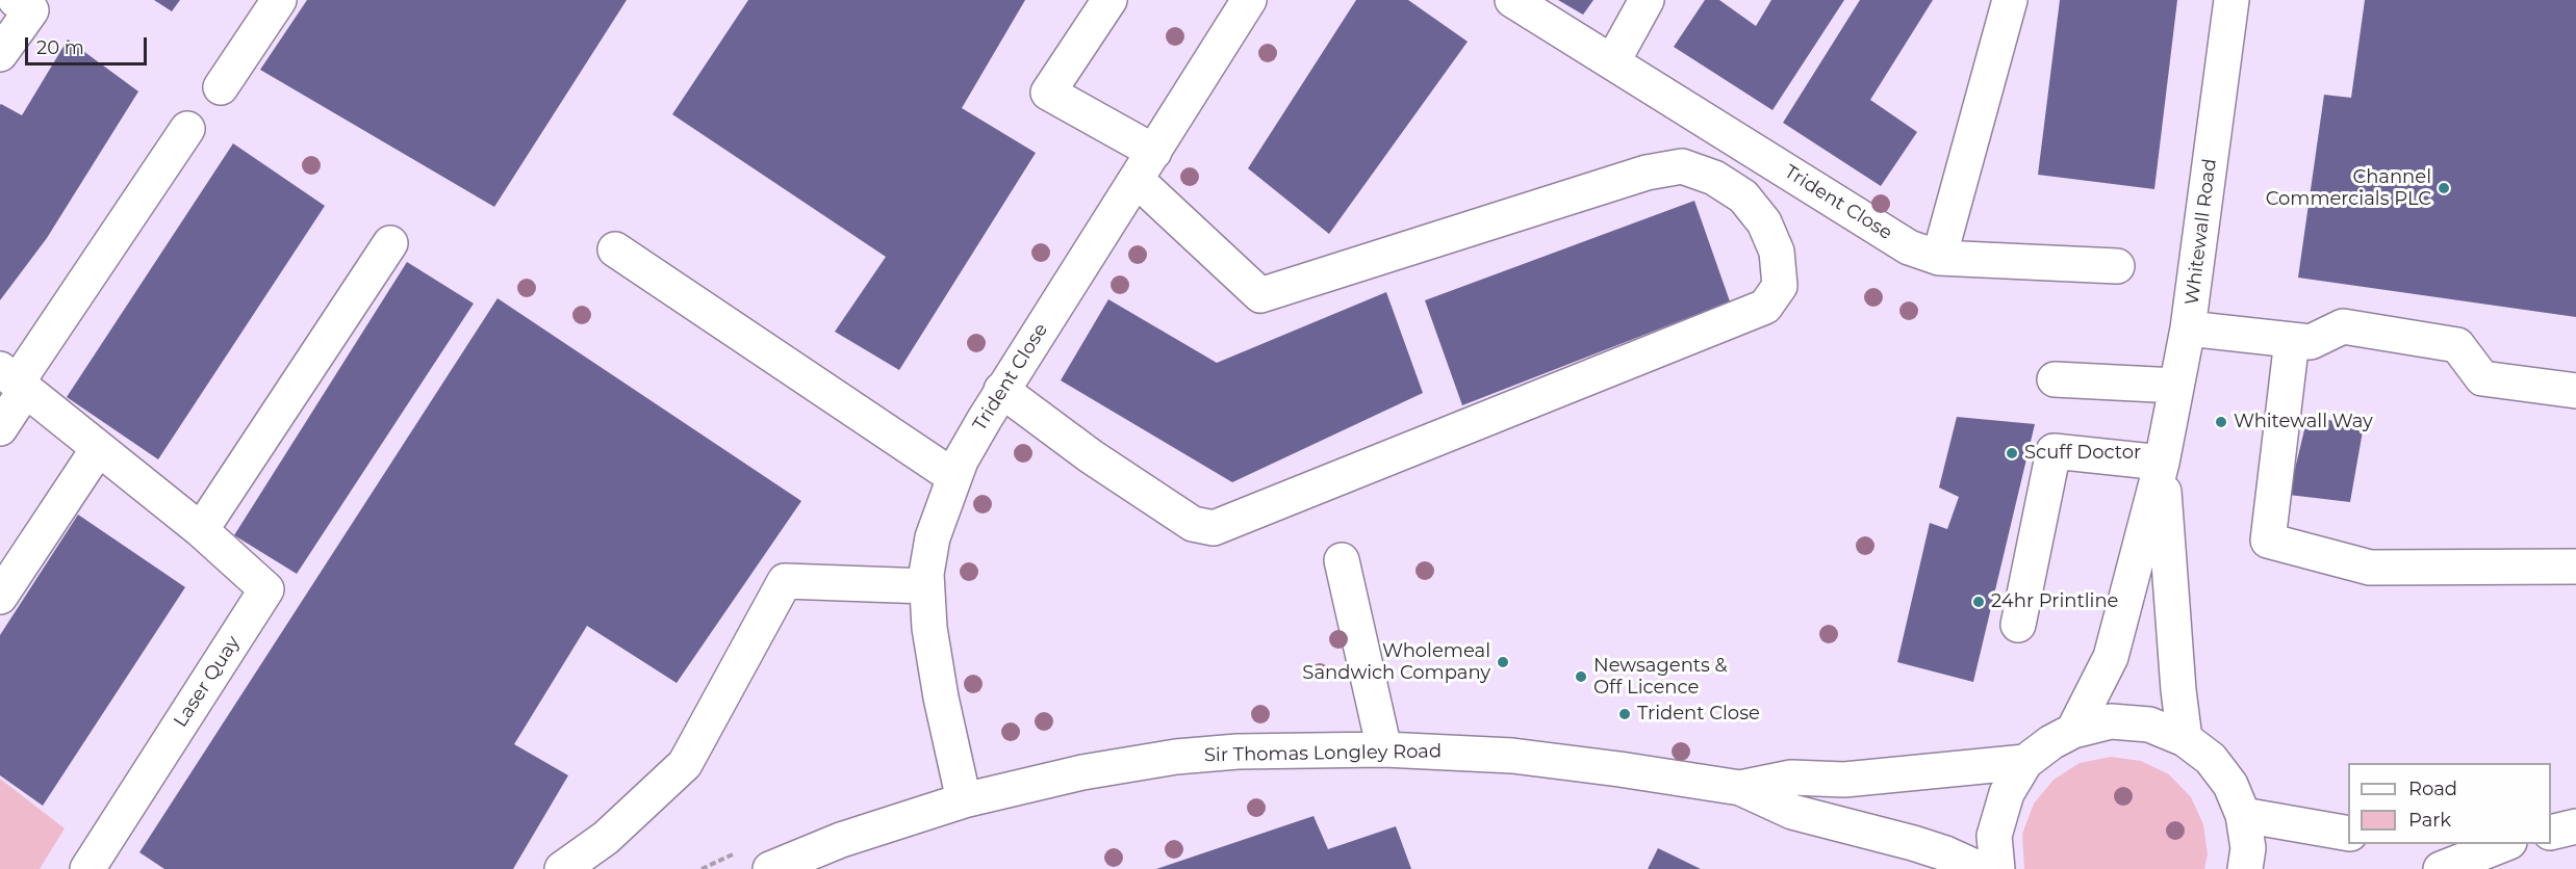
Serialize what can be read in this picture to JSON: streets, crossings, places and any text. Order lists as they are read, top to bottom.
{
  "streets": {
    "street": [
      "Trident Close",
      "Whitewall Road",
      "Laser Quay",
      "Sir Thomas Longley Road"
    ]
  },
  "crossings": [
    ["Trident Close", "Sir Thomas Longley Road"]
  ],
  "places": [
    "Channel Commercials PLC",
    "Whitewall Way",
    "Scuff Doctor",
    "24hr Printline",
    "Wholemeal Sandwich Company",
    "Newsagents & Off Licence",
    "Trident Close"
  ],
  "legend": ["Road", "Park"],
  "scale_bar": "20 m"
}
